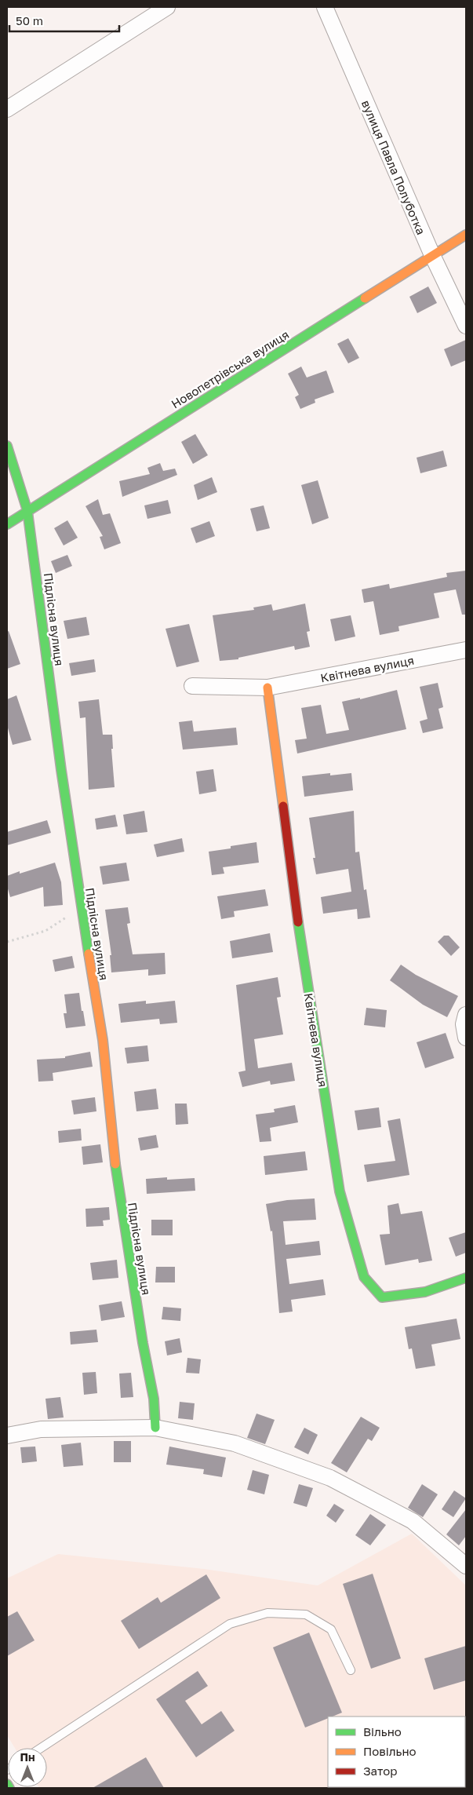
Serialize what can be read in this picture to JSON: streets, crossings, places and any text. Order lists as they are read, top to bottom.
{
  "streets": {
    "street": [
      "вулиця Павла Полуботка",
      "Новопетрівська вулиця",
      "Підлісна вулиця",
      "Квітнева вулиця"
    ]
  },
  "crossings": [
    ["вулиця Павла Полуботка", "Новопетрівська вулиця"],
    ["Новопетрівська вулиця", "Підлісна вулиця"]
  ],
  "legend": ["Вільно", "Повільно", "Затор"],
  "scale_bar": "50 m",
  "north": "top"
}
